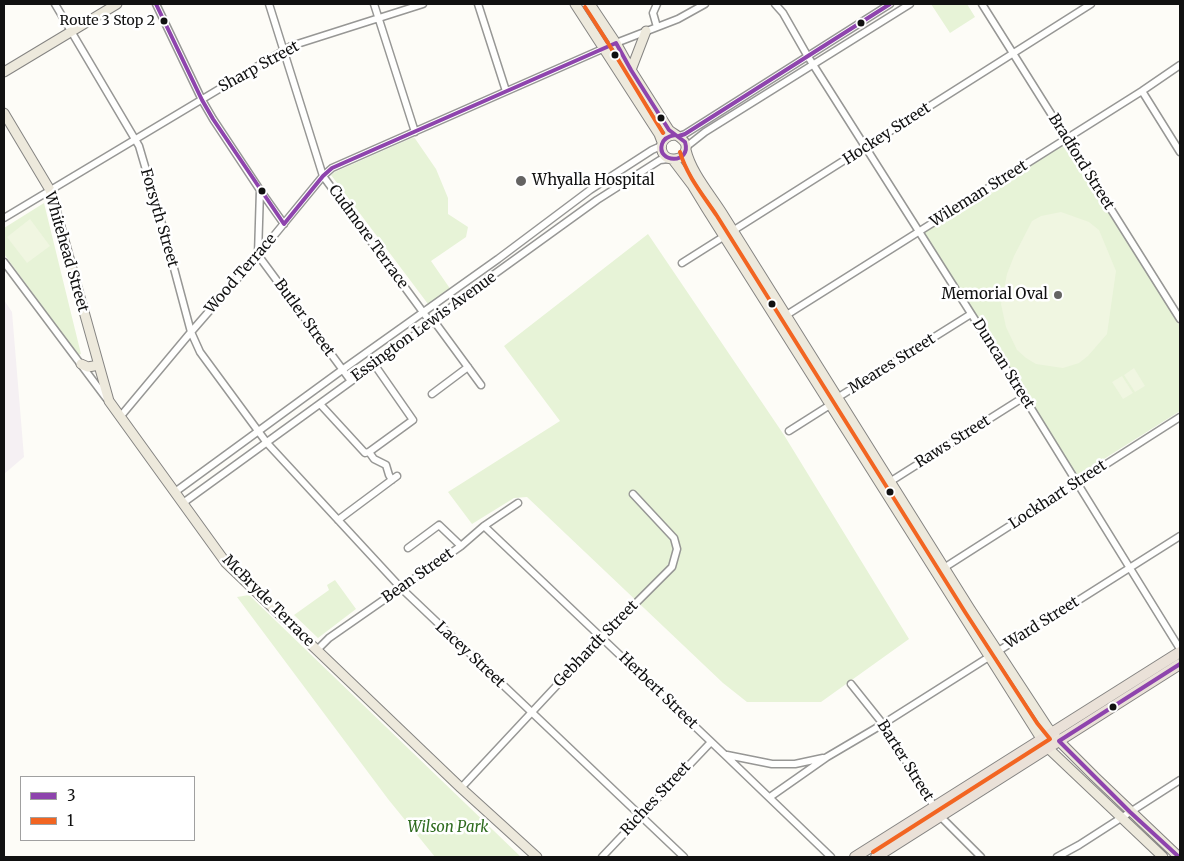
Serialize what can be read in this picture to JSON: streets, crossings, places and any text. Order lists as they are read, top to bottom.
{
  "streets": {
    "main road": ["Whitehead Street", "McBryde Terrace"],
    "street": [
      "Sharp Street",
      "Hockey Street",
      "Bradford Street",
      "Wileman Street",
      "Forsyth Street",
      "Cudmore Terrace",
      "Wood Terrace",
      "Butler Street",
      "Essington Lewis Avenue",
      "Meares Street",
      "Duncan Street",
      "Raws Street",
      "Lockhart Street",
      "Bean Street",
      "Ward Street",
      "Gebhardt Street",
      "Lacey Street",
      "Herbert Street",
      "Barter Street",
      "Riches Street"
    ]
  },
  "crossings": [
    ["Sharp Street", "Forsyth Street"],
    ["Sharp Street", "Cudmore Terrace"],
    ["Sharp Street", "Whitehead Street"],
    ["Hockey Street", "Bradford Street"],
    ["Hockey Street", "Duncan Street"],
    ["Bradford Street", "Wileman Street"],
    ["Wileman Street", "Duncan Street"],
    ["Forsyth Street", "Wood Terrace"],
    ["Forsyth Street", "Essington Lewis Avenue"],
    ["Forsyth Street", "Lacey Street"],
    ["Cudmore Terrace", "Wood Terrace"],
    ["Cudmore Terrace", "Essington Lewis Avenue"],
    ["Whitehead Street", "McBryde Terrace"],
    ["Wood Terrace", "Butler Street"],
    ["Wood Terrace", "McBryde Terrace"],
    ["Butler Street", "Essington Lewis Avenue"],
    ["Essington Lewis Avenue", "McBryde Terrace"],
    ["Essington Lewis Avenue", "Lacey Street"],
    ["Meares Street", "Duncan Street"],
    ["Duncan Street", "Raws Street"],
    ["Duncan Street", "Lockhart Street"],
    ["Duncan Street", "Ward Street"],
    ["Bean Street", "McBryde Terrace"],
    ["Bean Street", "Lacey Street"],
    ["Bean Street", "Herbert Street"],
    ["McBryde Terrace", "Gebhardt Street"],
    ["Ward Street", "Herbert Street"],
    ["Ward Street", "Barter Street"],
    ["Gebhardt Street", "Lacey Street"],
    ["Gebhardt Street", "Herbert Street"],
    ["Lacey Street", "Riches Street"],
    ["Herbert Street", "Riches Street"]
  ],
  "parks": ["Wilson Park"],
  "places": ["Route 3 Stop 2", "Whyalla Hospital", "Memorial Oval"],
  "lines": ["transit line 3", "transit line 1"],
  "legend": ["3", "1"]
}
